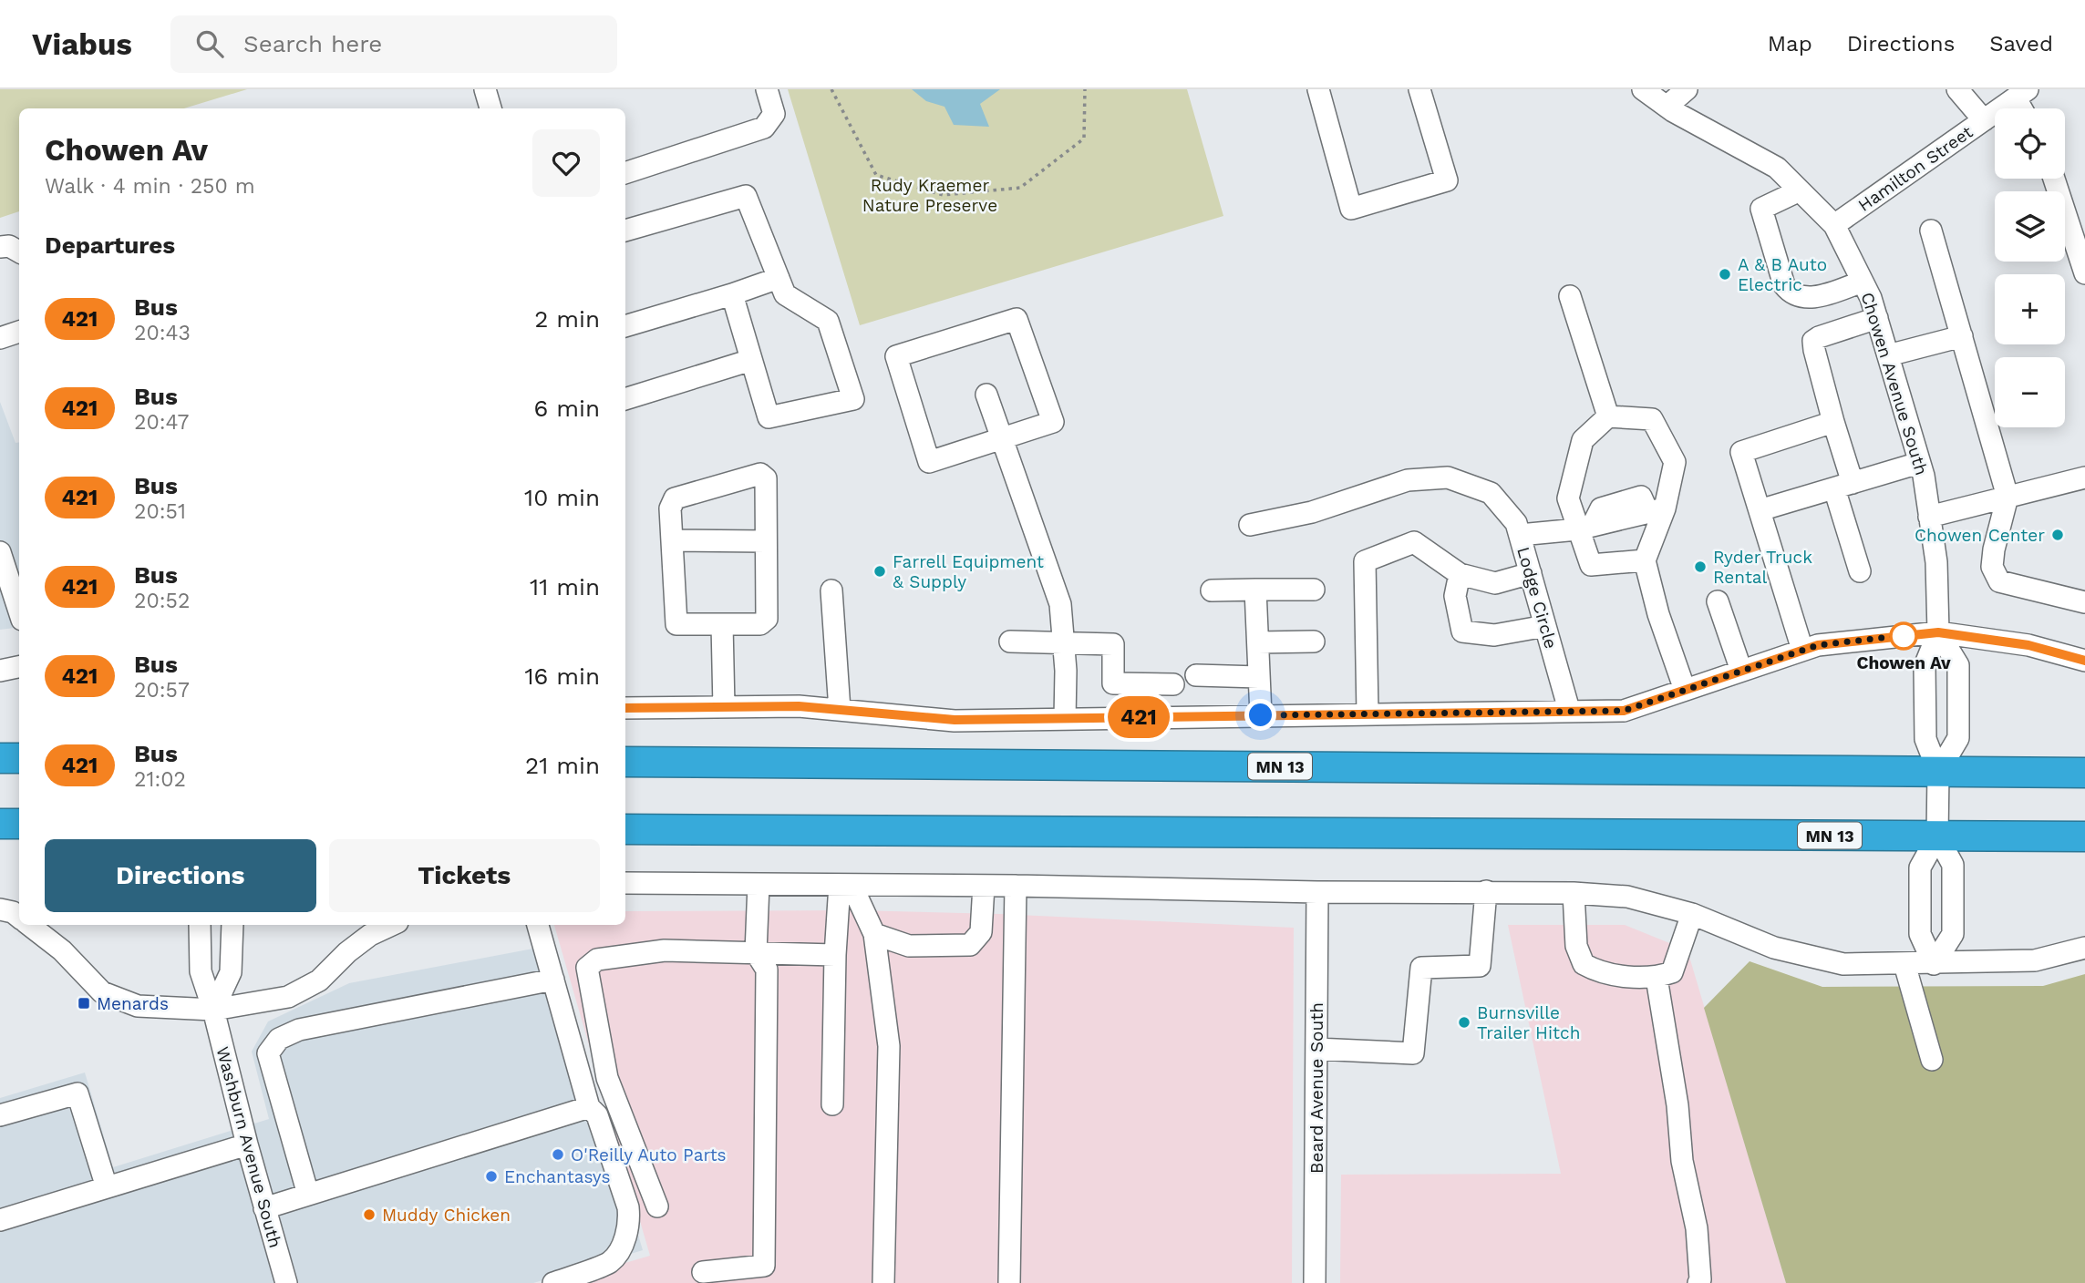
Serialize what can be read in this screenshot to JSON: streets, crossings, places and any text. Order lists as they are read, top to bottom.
{
  "streets": {
    "highway": ["MN 13"],
    "street": [
      "Hamilton Street",
      "Chowen Avenue South",
      "Lodge Circle",
      "Beard Avenue South",
      "Washburn Avenue South"
    ]
  },
  "crossings": [
    ["Hamilton Street", "Chowen Avenue South"],
    ["Chowen Avenue South", "MN 13"]
  ],
  "parks": ["Rudy Kraemer Nature Preserve"],
  "places": {
    "other": [
      "A & B Auto Electric",
      "Chowen Center",
      "Ryder Truck Rental",
      "Farrell Equipment & Supply",
      "Chowen Av",
      "Burnsville Trailer Hitch",
      "O'Reilly Auto Parts",
      "Enchantasys",
      "Muddy Chicken"
    ],
    "transit": ["Menards"]
  },
  "lines": ["bus line 421"],
  "page": {
    "header": "Viabus",
    "search": "Search here",
    "nav": ["Map", "Directions", "Saved"],
    "on_map": "421",
    "map_buttons": ["+", "−"],
    "heading": [
      ["Chowen Av", "Walk · 4 min · 250 m"],
      "Departures"
    ],
    "list": [
      {
        "mark": "421",
        "name": "Bus",
        "note": "20:43",
        "value": "2 min"
      },
      {
        "mark": "421",
        "name": "Bus",
        "note": "20:47",
        "value": "6 min"
      },
      {
        "mark": "421",
        "name": "Bus",
        "note": "20:51",
        "value": "10 min"
      },
      {
        "mark": "421",
        "name": "Bus",
        "note": "20:52",
        "value": "11 min"
      },
      {
        "mark": "421",
        "name": "Bus",
        "note": "20:57",
        "value": "16 min"
      },
      {
        "mark": "421",
        "name": "Bus",
        "note": "21:02",
        "value": "21 min"
      }
    ],
    "buttons": ["Directions", "Tickets"]
  }
}
